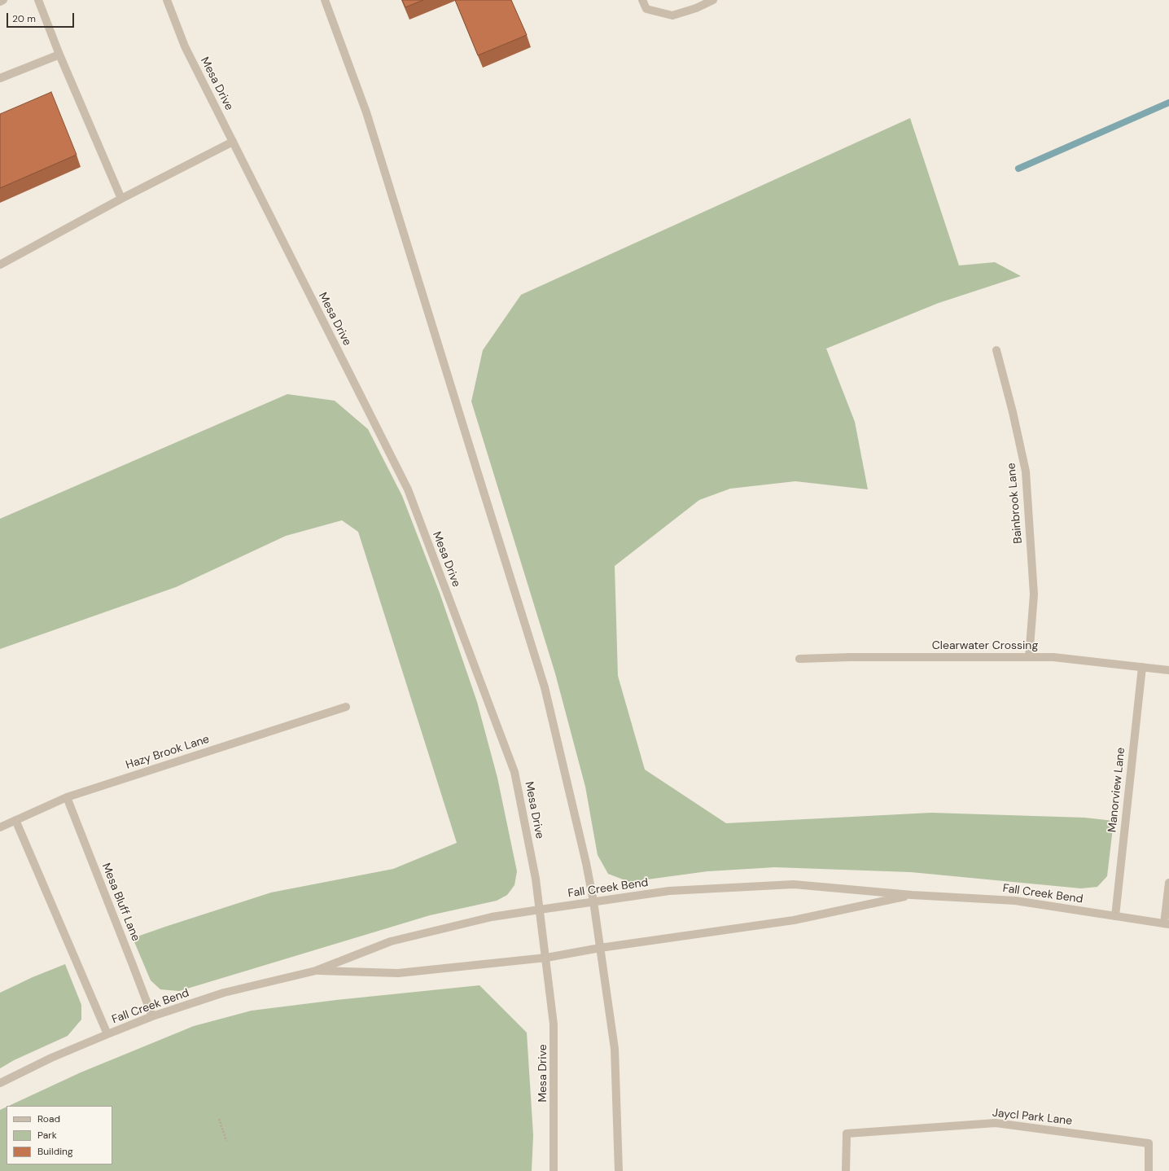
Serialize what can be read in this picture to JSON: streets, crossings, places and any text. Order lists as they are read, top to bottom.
{
  "streets": {
    "street": [
      "Mesa Drive",
      "Bainbrook Lane",
      "Clearwater Crossing",
      "Hazy Brook Lane",
      "Manorview Lane",
      "Fall Creek Bend",
      "Mesa Bluff Lane",
      "Jaycl Park Lane"
    ]
  },
  "crossings": [
    ["Mesa Drive", "Fall Creek Bend"],
    ["Bainbrook Lane", "Clearwater Crossing"],
    ["Clearwater Crossing", "Manorview Lane"],
    ["Hazy Brook Lane", "Mesa Bluff Lane"],
    ["Manorview Lane", "Fall Creek Bend"],
    ["Fall Creek Bend", "Mesa Bluff Lane"]
  ],
  "legend": ["Road", "Park", "Building"],
  "scale_bar": "20 m"
}
